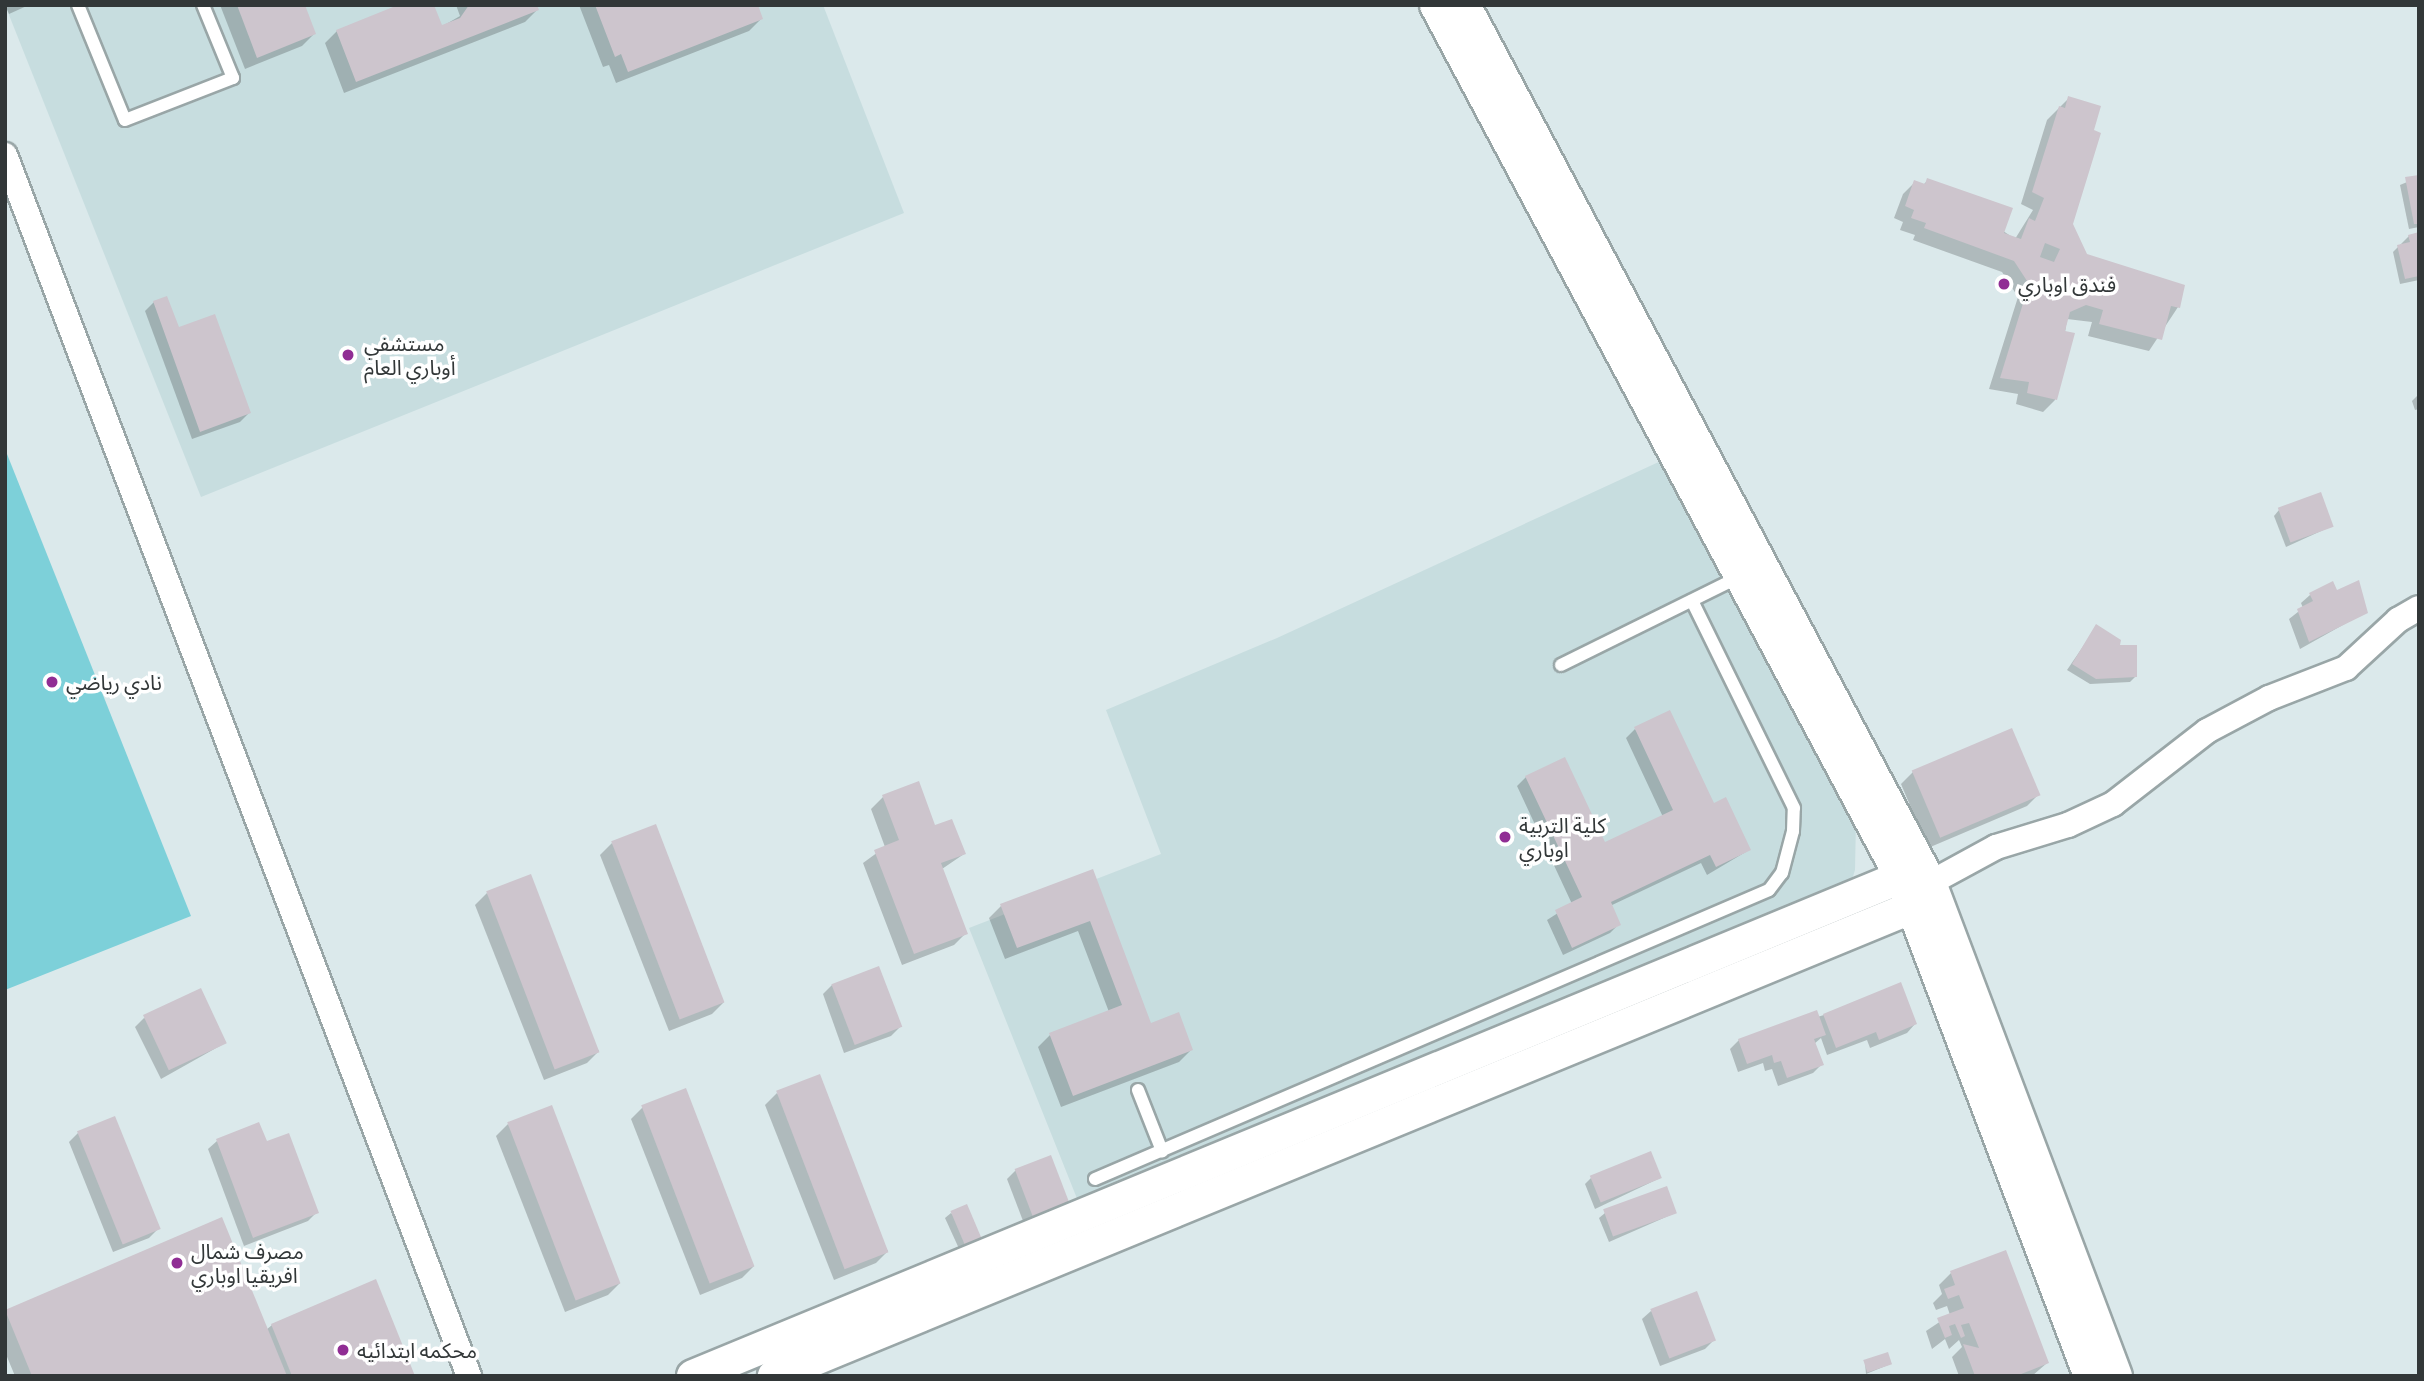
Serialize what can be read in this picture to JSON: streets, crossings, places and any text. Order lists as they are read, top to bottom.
{
  "places": [
    "فندق اوباري",
    "مستشفي أوباري العام",
    "نادي رياضي",
    "كلية التربية اوباري",
    "مصرف شمال افريقيا اوباري",
    "محكمه ابتدائيه"
  ]
}
